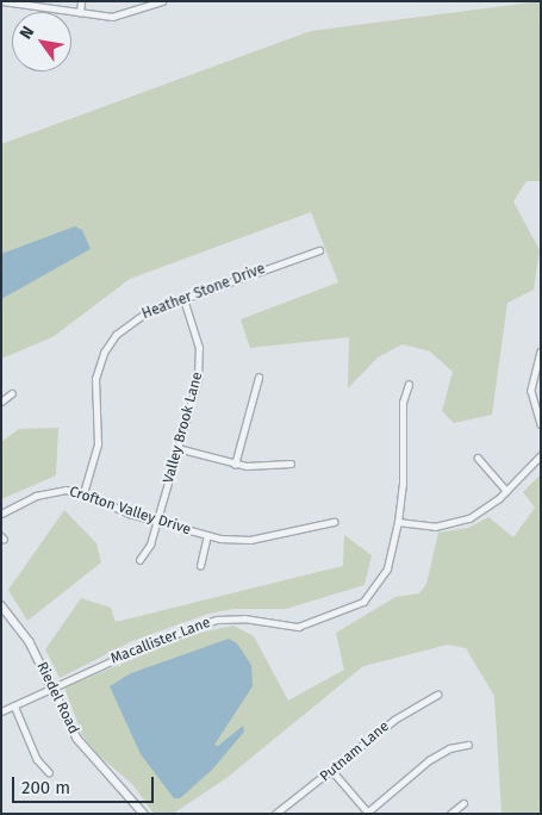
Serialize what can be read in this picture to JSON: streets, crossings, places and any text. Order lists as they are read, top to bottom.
{
  "streets": {
    "street": [
      "Heather Stone Drive",
      "Valley Brook Lane",
      "Crofton Valley Drive",
      "Macallister Lane",
      "Riedel Road",
      "Putnam Lane"
    ]
  },
  "crossings": [
    ["Heather Stone Drive", "Valley Brook Lane"],
    ["Heather Stone Drive", "Crofton Valley Drive"],
    ["Valley Brook Lane", "Crofton Valley Drive"],
    ["Macallister Lane", "Riedel Road"]
  ],
  "scale_bar": "200 m",
  "north": "top left"
}
